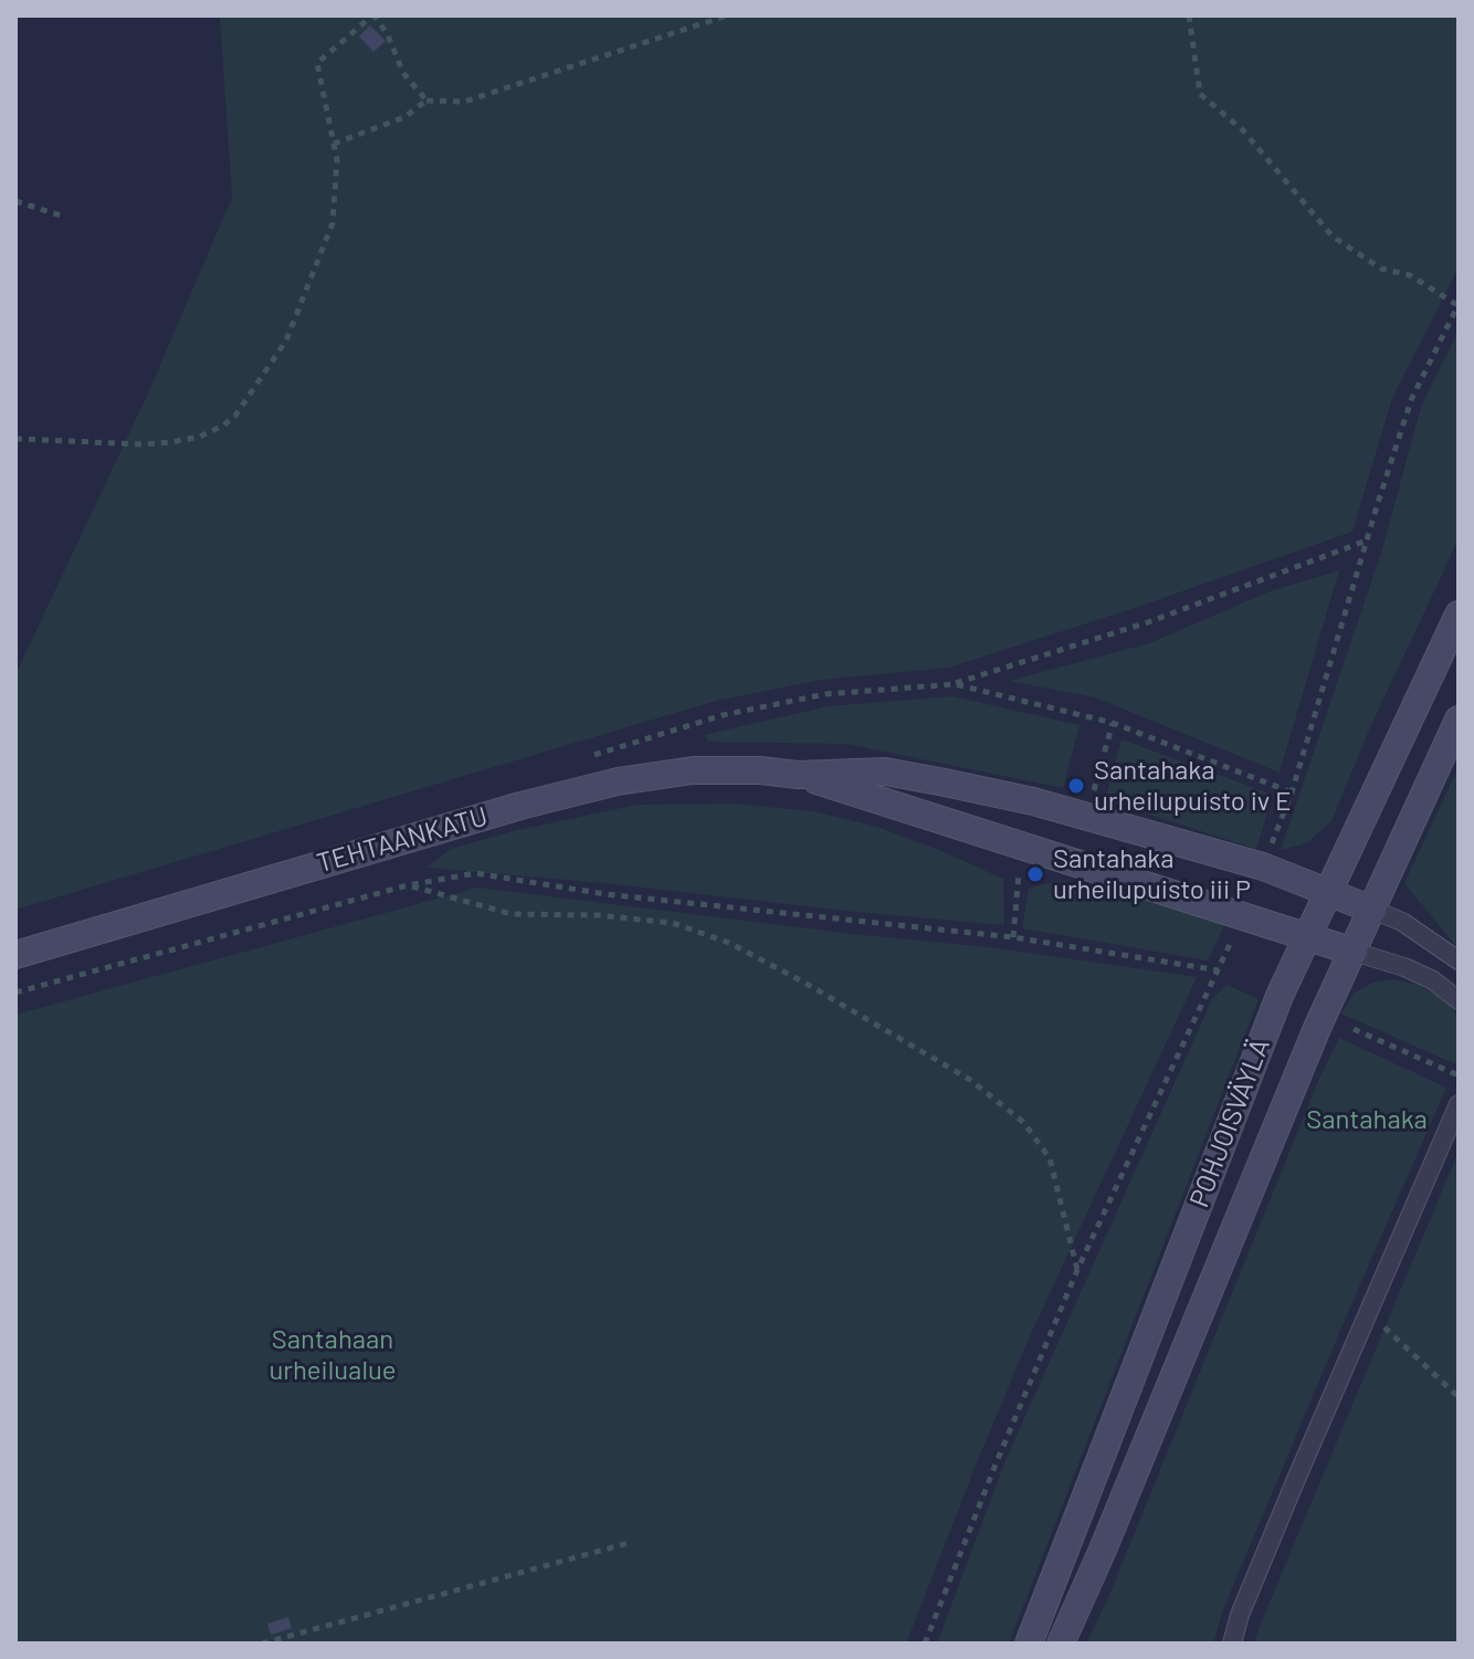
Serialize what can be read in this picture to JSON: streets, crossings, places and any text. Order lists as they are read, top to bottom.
{
  "streets": {
    "main road": ["TEHTAANKATU", "POHJOISVÄYLÄ"]
  },
  "crossings": [
    ["TEHTAANKATU", "POHJOISVÄYLÄ"]
  ],
  "parks": ["Santahaka", "Santahaan urheilualue"],
  "places": ["Santahaka urheilupuisto iv E", "Santahaka urheilupuisto iii P"]
}
